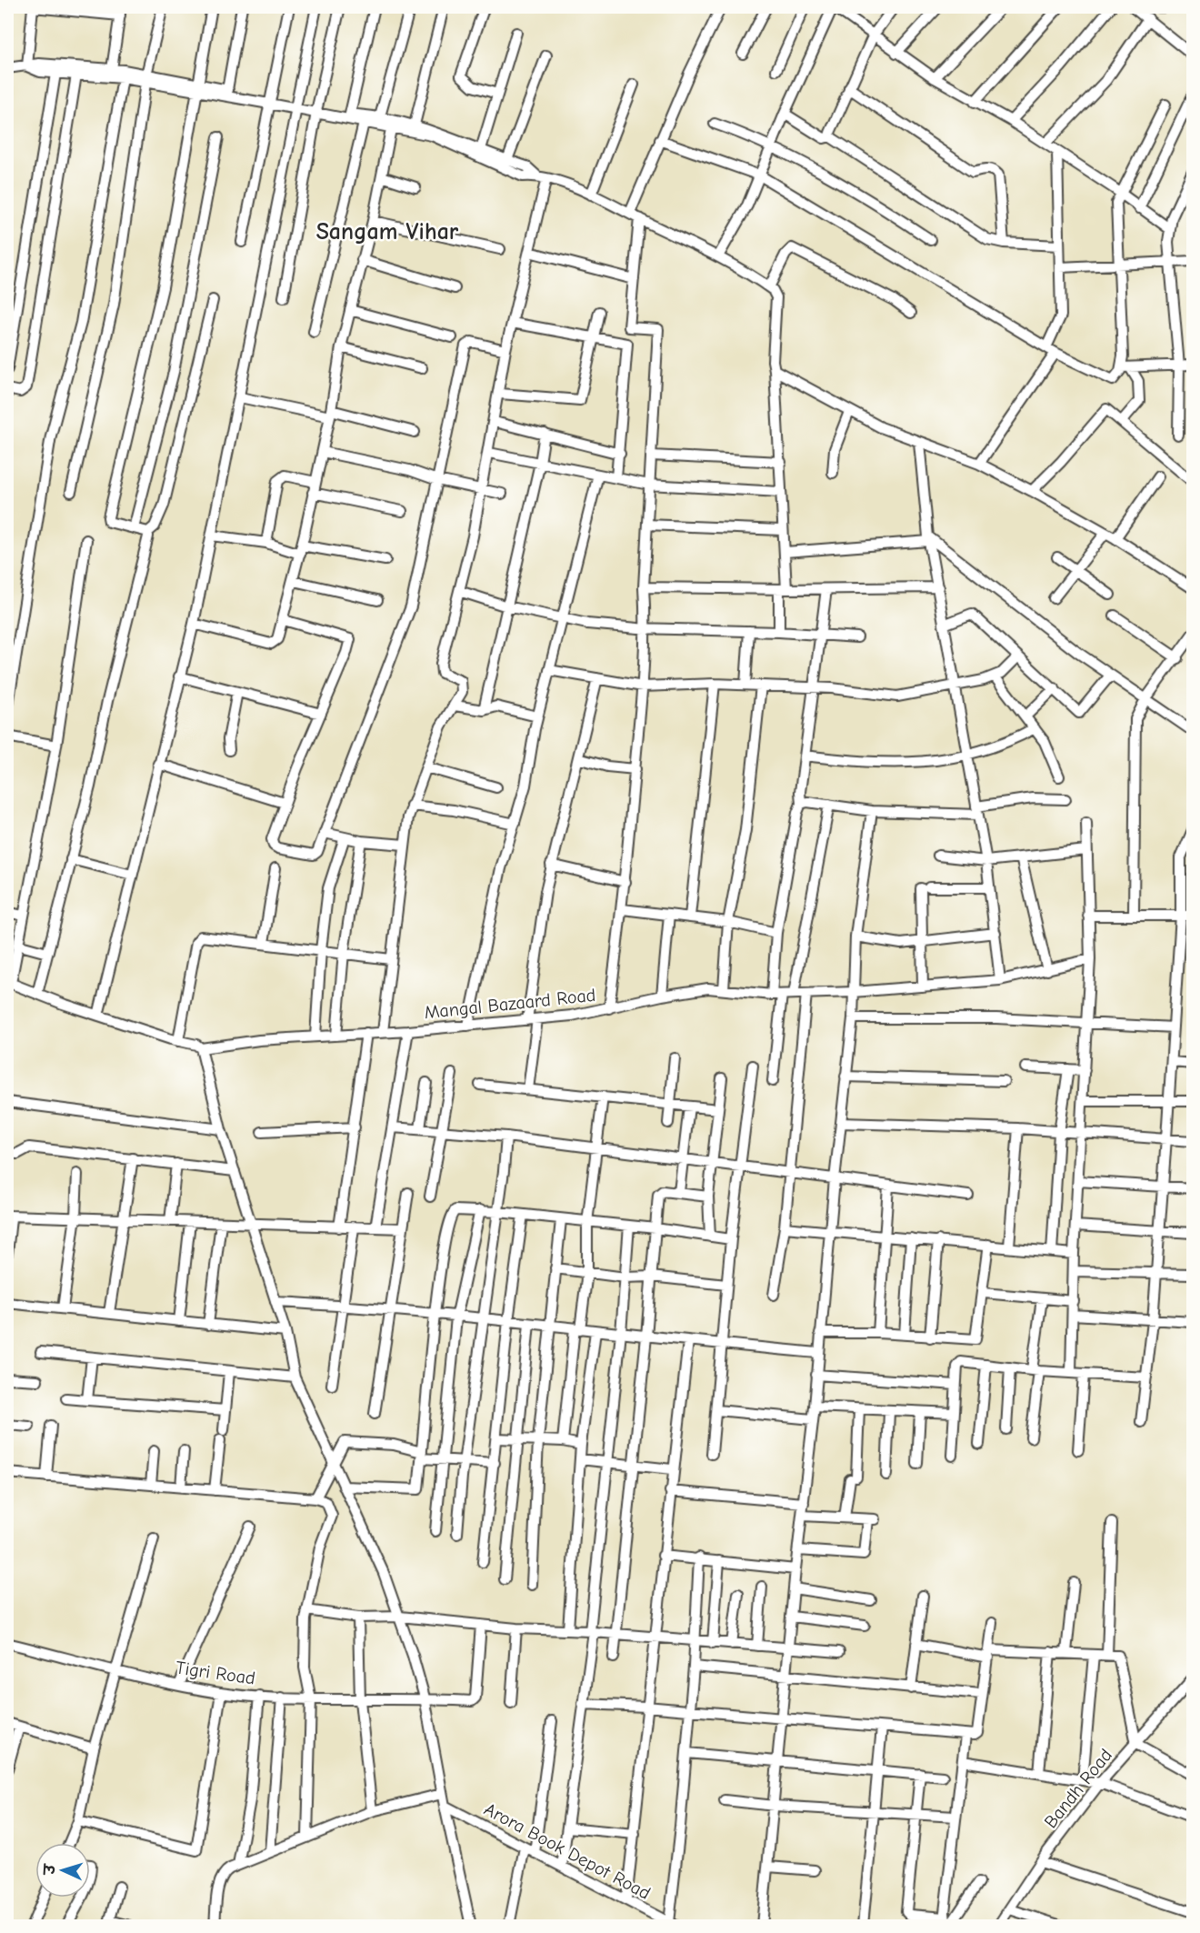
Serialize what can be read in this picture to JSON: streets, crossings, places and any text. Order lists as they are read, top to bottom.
{
  "streets": {
    "street": [
      "Mangal Bazaard Road",
      "Tigri Road",
      "Bandh Road",
      "Arora Book Depot Road"
    ]
  },
  "districts": ["Sangam Vihar"],
  "north": "left"
}
